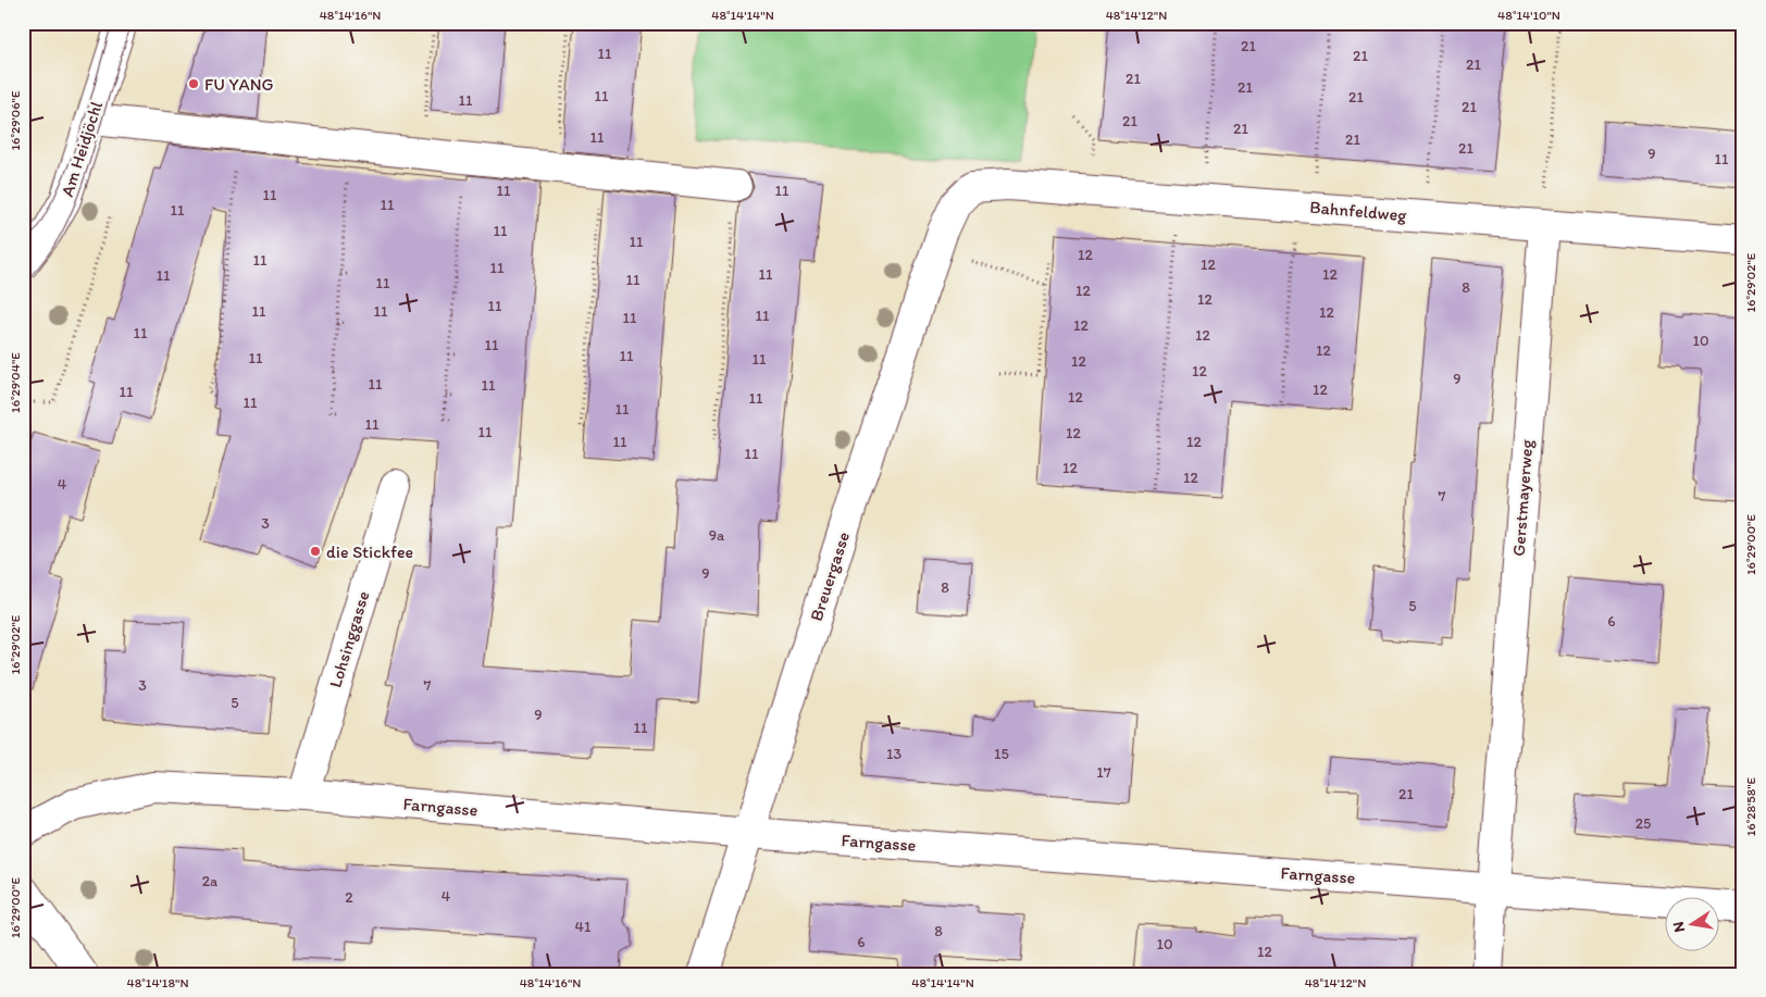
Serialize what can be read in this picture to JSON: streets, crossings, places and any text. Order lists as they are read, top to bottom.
{
  "streets": {
    "street": [
      "Am Heidjöchl",
      "Bahnfeldweg",
      "Gerstmayerweg",
      "Breuergasse",
      "Lohsinggasse",
      "Farngasse"
    ]
  },
  "crossings": [
    ["Bahnfeldweg", "Gerstmayerweg"],
    ["Bahnfeldweg", "Breuergasse"],
    ["Gerstmayerweg", "Farngasse"],
    ["Breuergasse", "Farngasse"],
    ["Lohsinggasse", "Farngasse"]
  ],
  "places": ["FU YANG", "die Stickfee"],
  "house_numbers": [
    "21",
    "11",
    "21",
    "21",
    "21",
    "21",
    "11",
    "21",
    "11",
    "21",
    "21",
    "21",
    "11",
    "21",
    "21",
    "9",
    "11",
    "11",
    "11",
    "11",
    "11",
    "11",
    "11",
    "11",
    "12",
    "11",
    "12",
    "11",
    "11",
    "12",
    "11",
    "11",
    "11",
    "8",
    "12",
    "12",
    "11",
    "11",
    "11",
    "12",
    "11",
    "11",
    "12",
    "11",
    "12",
    "10",
    "11",
    "12",
    "11",
    "11",
    "11",
    "12",
    "12",
    "9",
    "11",
    "11",
    "12",
    "11",
    "12",
    "11",
    "11",
    "11",
    "11",
    "11",
    "12",
    "11",
    "12",
    "11",
    "12",
    "12",
    "4",
    "7",
    "3",
    "9a",
    "9",
    "8",
    "5",
    "6",
    "3",
    "7",
    "5",
    "9",
    "11",
    "13",
    "15",
    "17",
    "21",
    "25",
    "2a",
    "4",
    "2",
    "41",
    "8",
    "6",
    "10",
    "12"
  ],
  "north": "left",
  "coordinates": [
    "48°14'16\"N",
    "48°14'14\"N",
    "48°14'12\"N",
    "48°14'10\"N",
    "16°29'06\"E",
    "16°29'02\"E",
    "16°29'04\"E",
    "16°29'00\"E",
    "16°28'58\"E",
    "48°14'18\"N"
  ]
}
